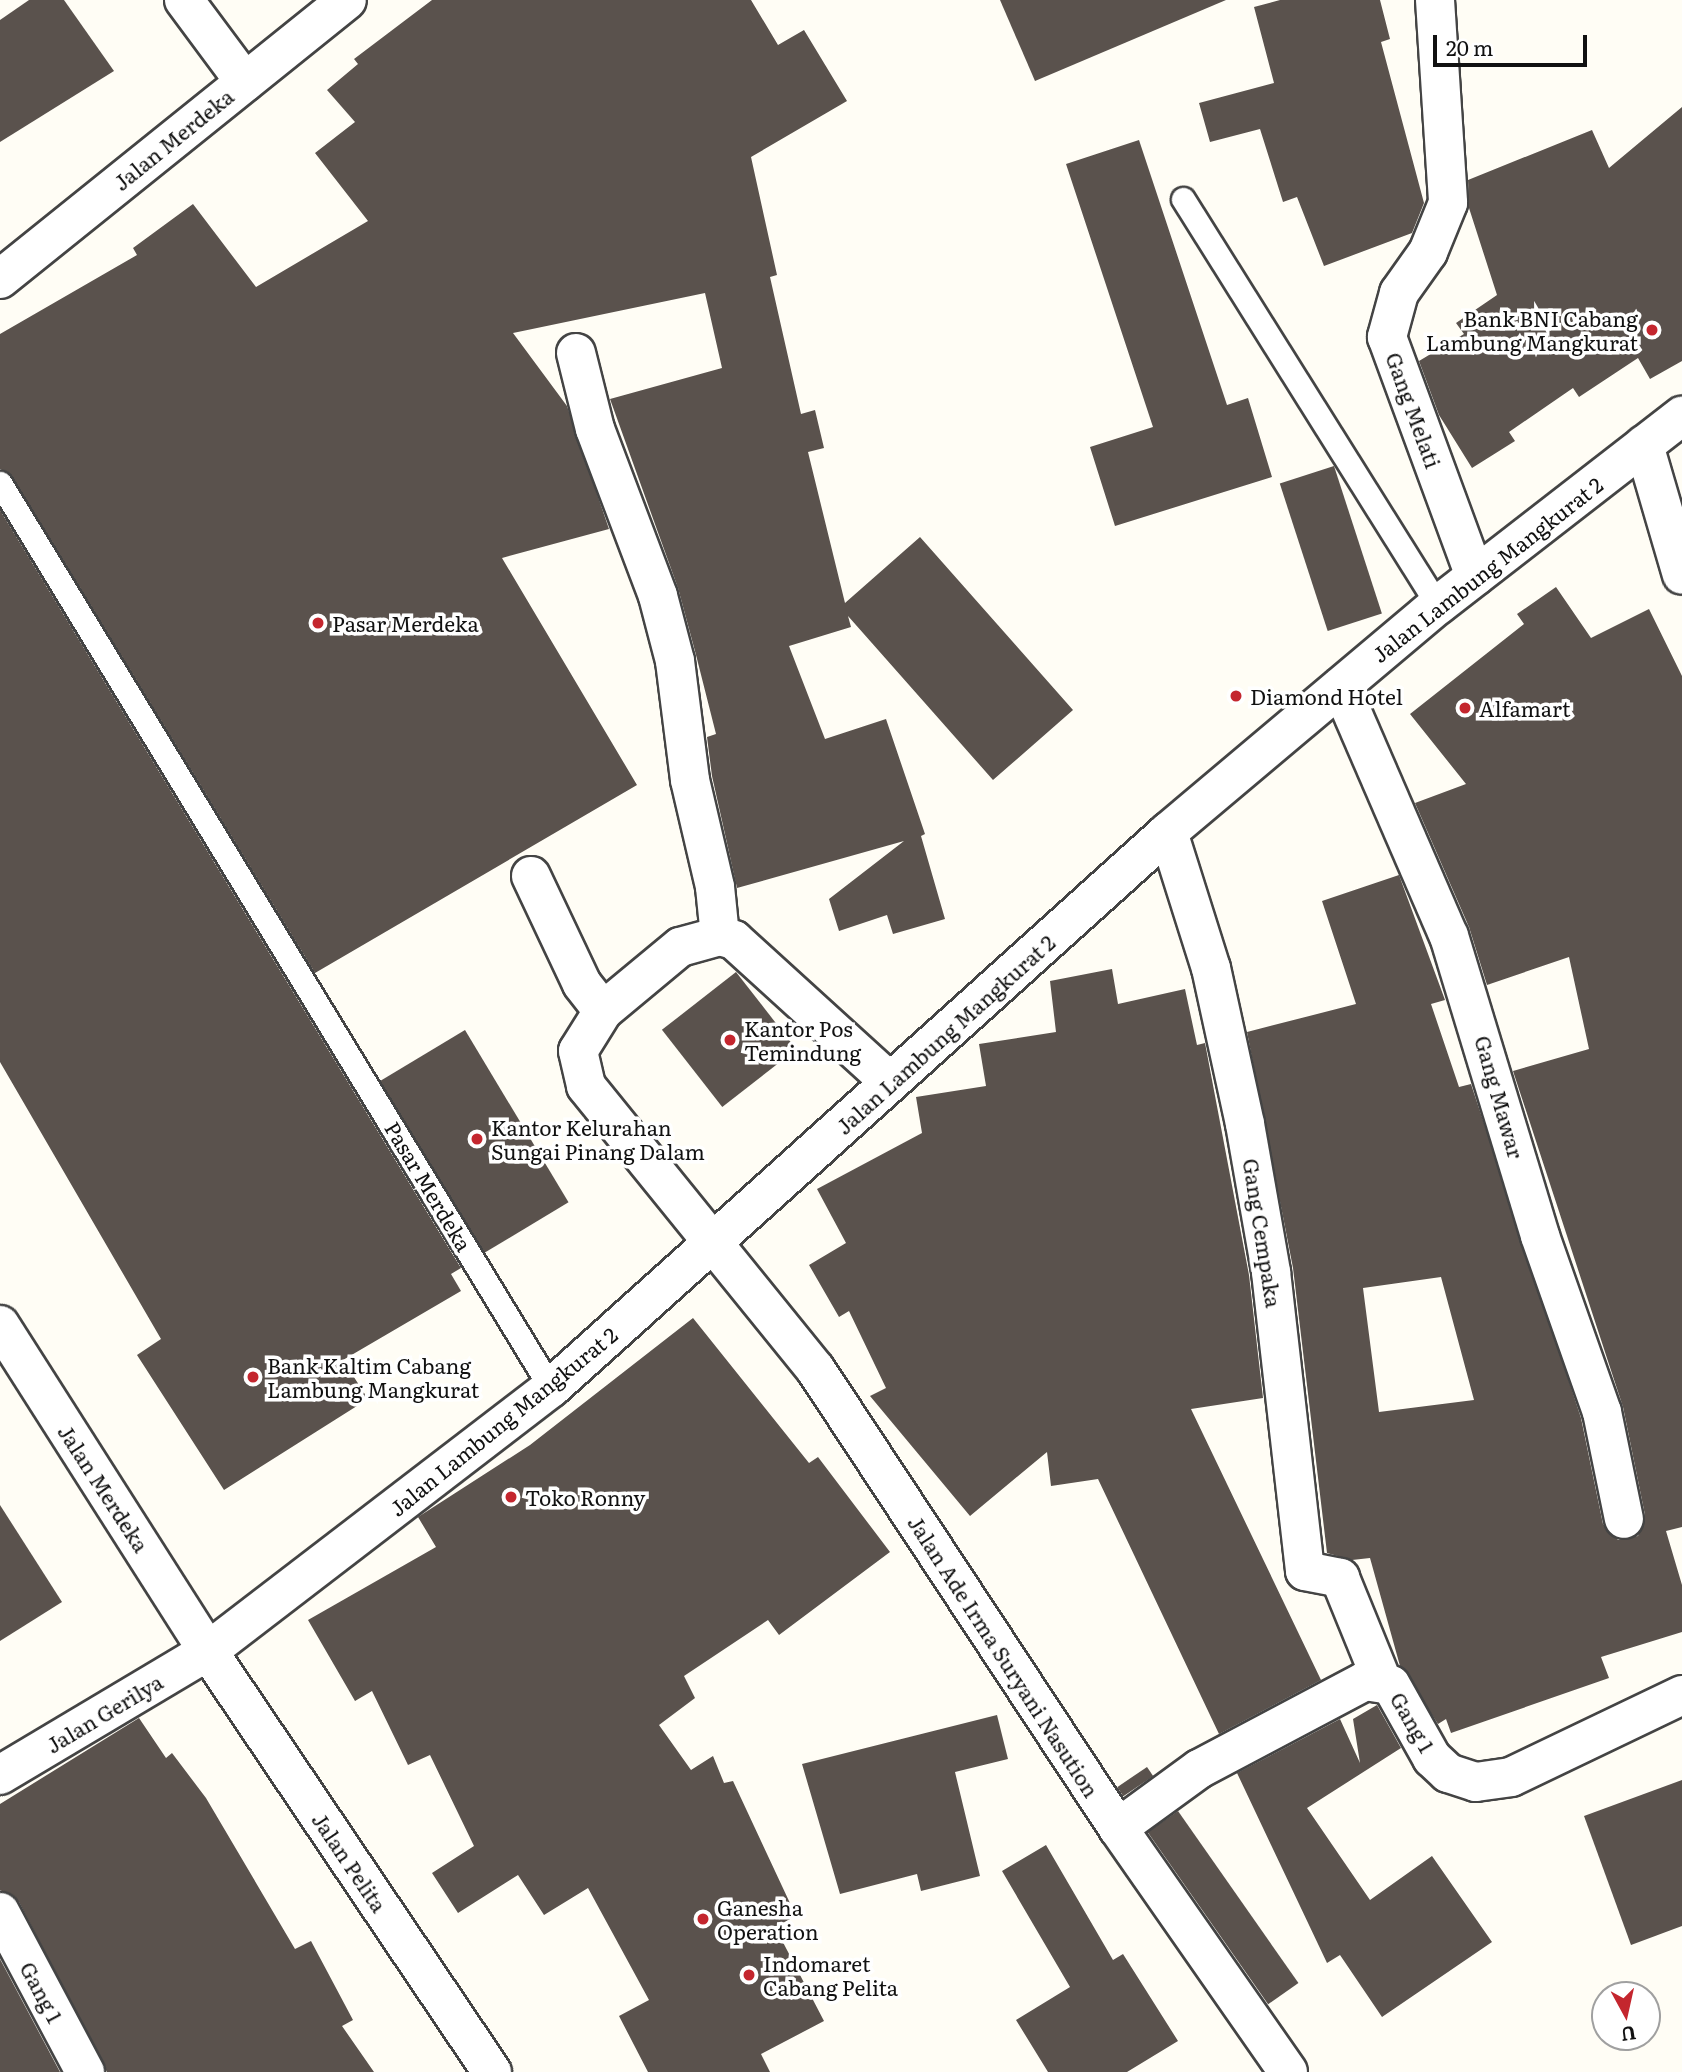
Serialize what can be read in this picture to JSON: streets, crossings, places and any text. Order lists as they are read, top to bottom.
{
  "streets": {
    "street": [
      "Jalan Merdeka",
      "Gang Melati",
      "Jalan Lambung Mangkurat 2",
      "Gang Mawar",
      "Gang Cempaka",
      "Jalan Ade Irma Suryani Nasution",
      "Jalan Gerilya",
      "Gang 1",
      "Jalan Pelita"
    ],
    "lane": ["Pasar Merdeka"]
  },
  "crossings": [
    ["Jalan Merdeka", "Jalan Lambung Mangkurat 2"],
    ["Jalan Merdeka", "Jalan Gerilya"],
    ["Jalan Merdeka", "Jalan Pelita"],
    ["Gang Melati", "Jalan Lambung Mangkurat 2"],
    ["Jalan Lambung Mangkurat 2", "Gang Mawar"],
    ["Jalan Lambung Mangkurat 2", "Pasar Merdeka"],
    ["Jalan Lambung Mangkurat 2", "Gang Cempaka"],
    ["Jalan Lambung Mangkurat 2", "Jalan Ade Irma Suryani Nasution"],
    ["Jalan Lambung Mangkurat 2", "Jalan Gerilya"],
    ["Jalan Lambung Mangkurat 2", "Jalan Pelita"],
    ["Gang Cempaka", "Gang 1"],
    ["Jalan Ade Irma Suryani Nasution", "Gang 1"],
    ["Jalan Gerilya", "Jalan Pelita"]
  ],
  "places": [
    "Bank BNI Cabang Lambung Mangkurat",
    "Pasar Merdeka",
    "Diamond Hotel",
    "Alfamart",
    "Kantor Pos Temindung",
    "Kantor Kelurahan Sungai Pinang Dalam",
    "Bank Kaltim Cabang Lambung Mangkurat",
    "Toko Ronny",
    "Ganesha Operation",
    "Indomaret Cabang Pelita"
  ],
  "scale_bar": "20 m",
  "north": "bottom"
}
